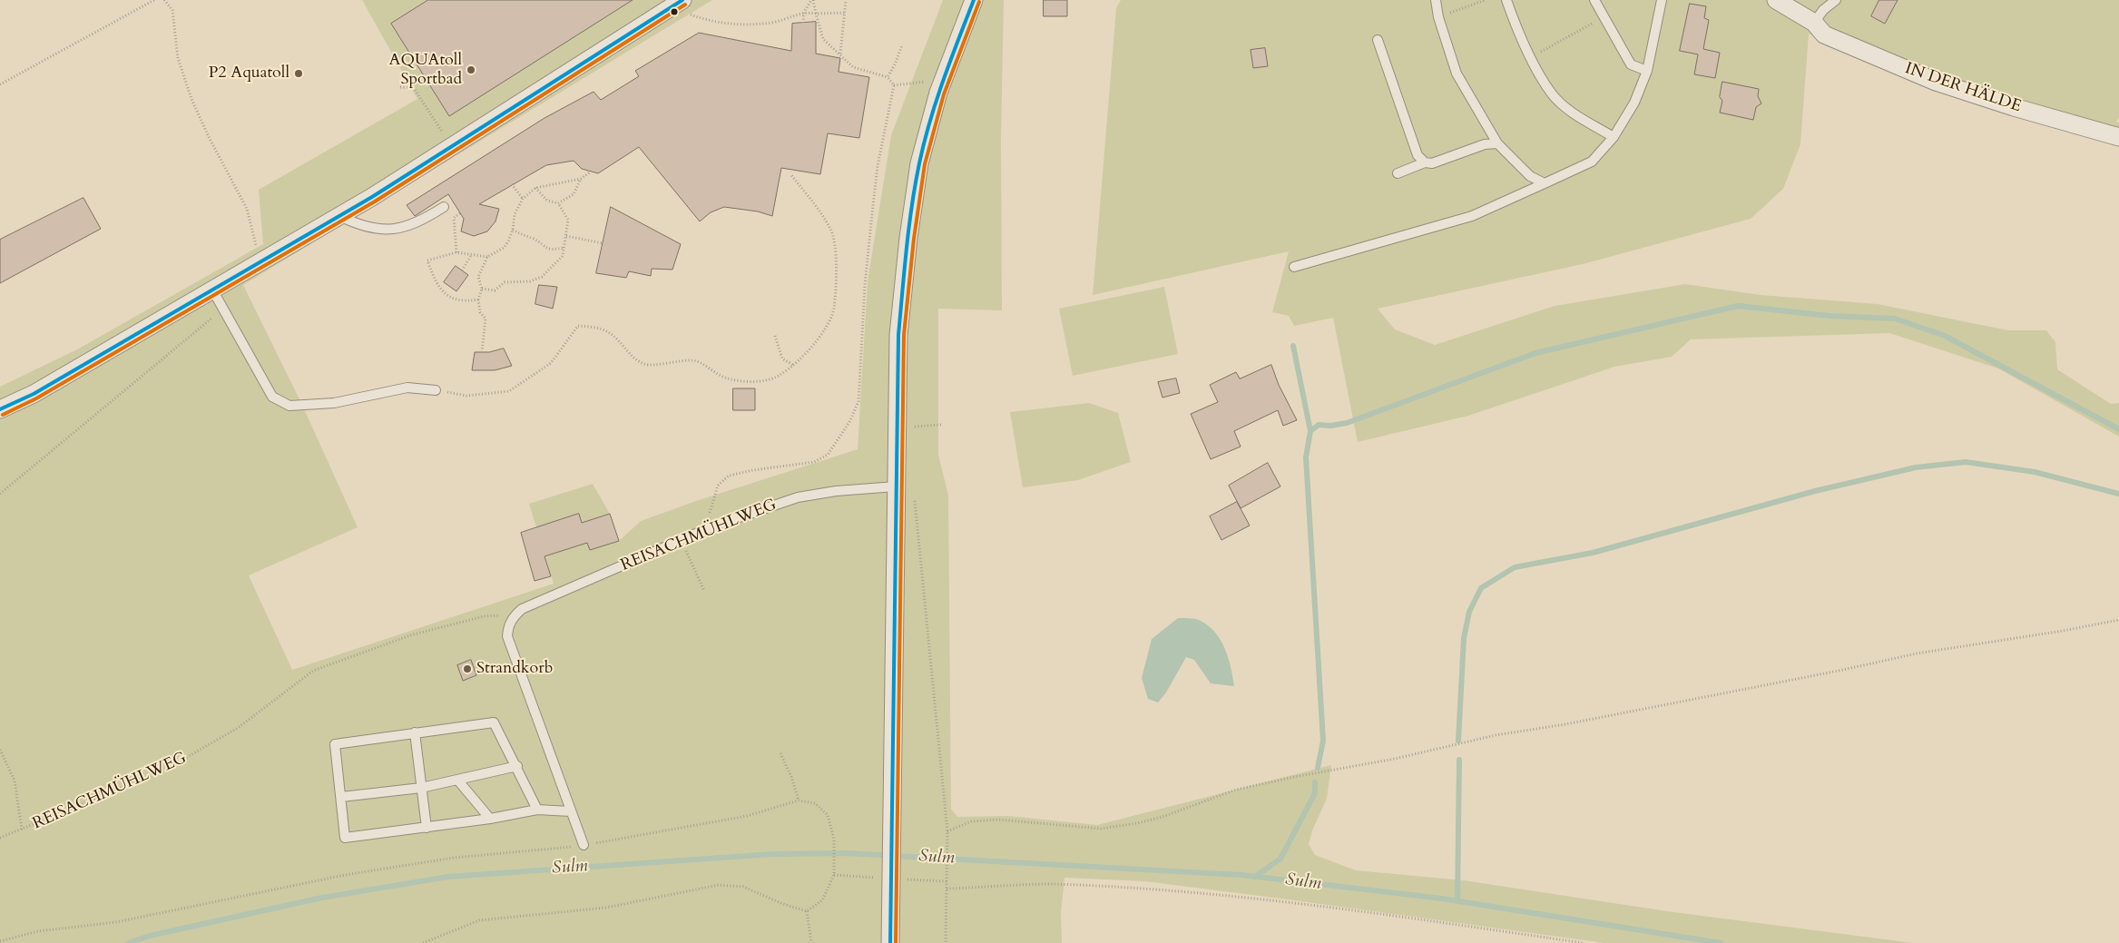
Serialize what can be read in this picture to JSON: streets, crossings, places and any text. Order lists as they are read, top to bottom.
{
  "streets": {
    "street": ["IN DER HÄLDE"],
    "lane": ["REISACHMÜHLWEG"]
  },
  "water": ["Sulm"],
  "places": ["AQUAtoll Sportbad", "P2 Aquatoll", "Strandkorb"]
}
